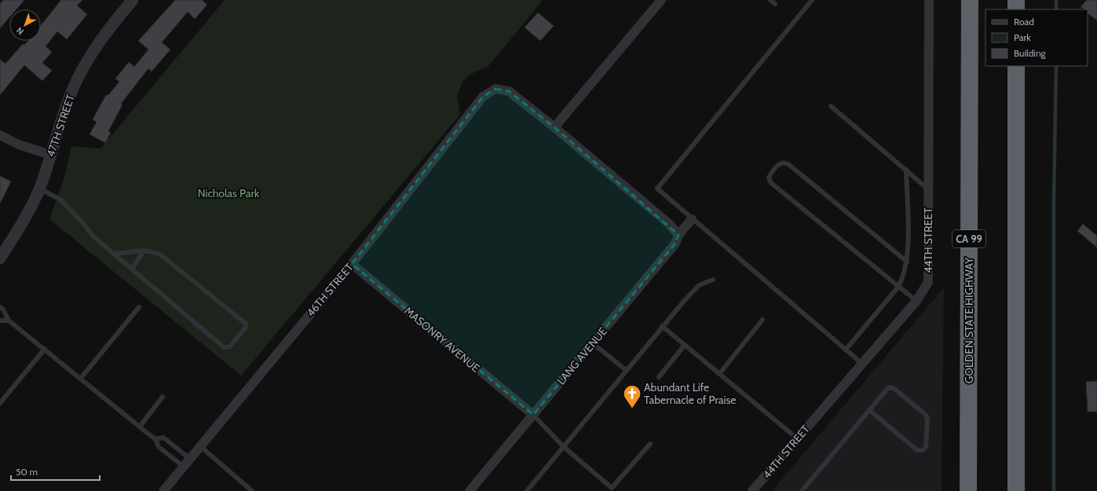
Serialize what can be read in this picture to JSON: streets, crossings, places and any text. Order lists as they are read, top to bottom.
{
  "streets": {
    "highway": ["CA 99", "GOLDEN STATE HIGHWAY"],
    "street": [
      "47TH STREET",
      "44TH STREET",
      "46TH STREET",
      "MASONRY AVENUE",
      "LANG AVENUE"
    ]
  },
  "crossings": [
    ["46TH STREET", "MASONRY AVENUE"],
    ["MASONRY AVENUE", "LANG AVENUE"]
  ],
  "parks": ["Nicholas Park"],
  "places": {
    "church": ["Abundant Life Tabernacle of Praise"]
  },
  "legend": ["Road", "Park", "Building"],
  "scale_bar": "50 m",
  "north": "bottom left"
}
